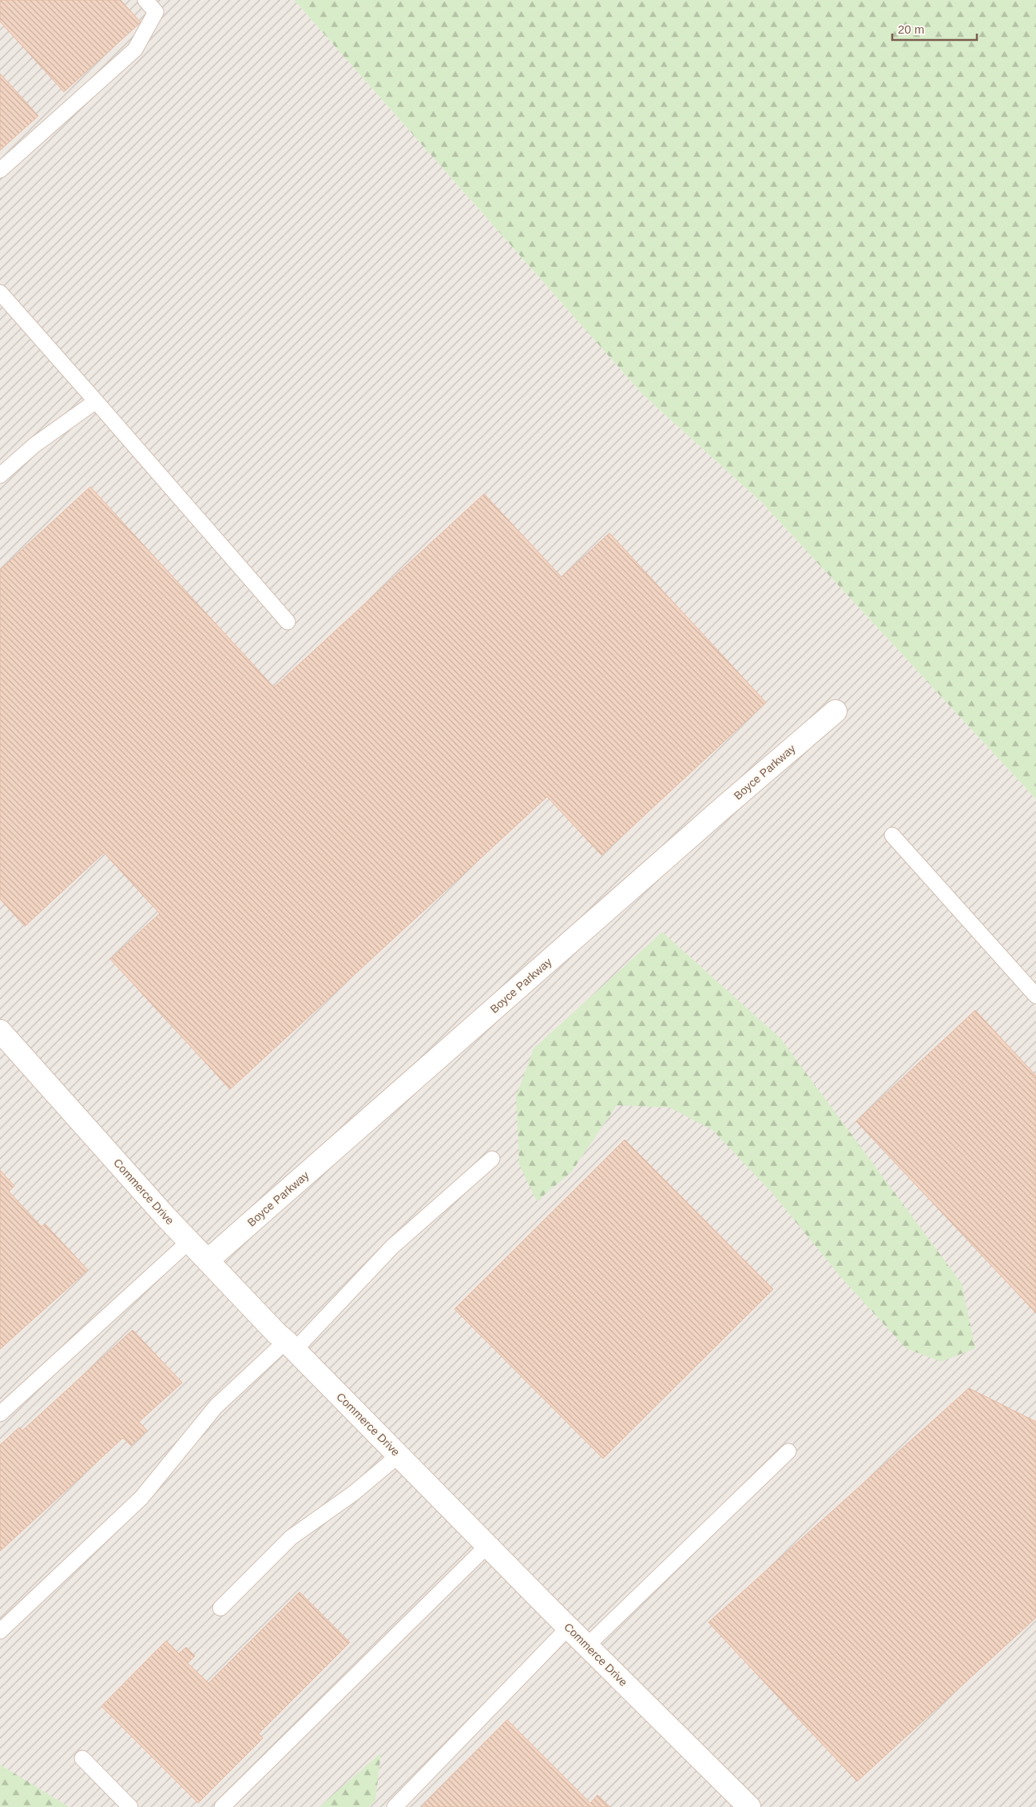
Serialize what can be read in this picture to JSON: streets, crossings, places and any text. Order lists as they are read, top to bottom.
{
  "streets": {
    "street": ["Boyce Parkway", "Commerce Drive"]
  },
  "crossings": [
    ["Boyce Parkway", "Commerce Drive"]
  ],
  "scale_bar": "20 m"
}
